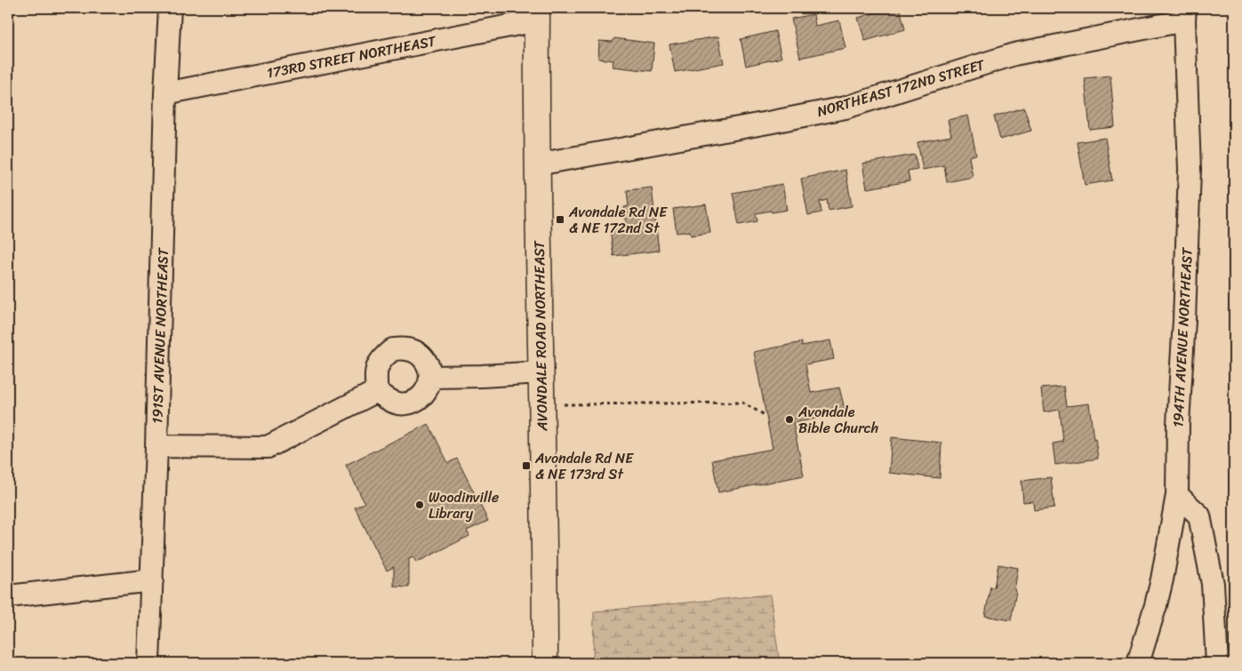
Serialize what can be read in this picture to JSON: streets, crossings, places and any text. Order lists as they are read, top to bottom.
{
  "streets": {
    "main road": ["AVONDALE ROAD NORTHEAST"],
    "street": [
      "173RD STREET NORTHEAST",
      "NORTHEAST 172ND STREET",
      "191ST AVENUE NORTHEAST",
      "194TH AVENUE NORTHEAST"
    ]
  },
  "crossings": [
    ["173RD STREET NORTHEAST", "191ST AVENUE NORTHEAST"],
    ["173RD STREET NORTHEAST", "AVONDALE ROAD NORTHEAST"],
    ["NORTHEAST 172ND STREET", "AVONDALE ROAD NORTHEAST"],
    ["NORTHEAST 172ND STREET", "194TH AVENUE NORTHEAST"]
  ],
  "places": {
    "transit": ["Avondale Rd NE & NE 172nd St", "Avondale Rd NE & NE 173rd St"],
    "other": ["Avondale Bible Church", "Woodinville Library"]
  }
}
